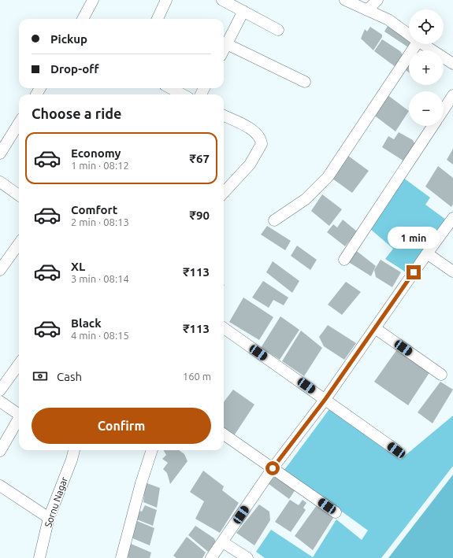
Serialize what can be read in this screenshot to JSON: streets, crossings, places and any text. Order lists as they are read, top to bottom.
{
  "streets": {
    "street": ["Sornu Nagar"]
  },
  "page": {
    "map_buttons": ["+", "−"],
    "banner": ["Pickup", "Drop-off"],
    "heading": "Choose a ride",
    "list": [
      {
        "name": "Economy",
        "note": "1 min · 08:12",
        "value": "₹67"
      },
      {
        "name": "Comfort",
        "note": "2 min · 08:13",
        "value": "₹90"
      },
      {
        "name": "XL",
        "note": "3 min · 08:14",
        "value": "₹113"
      },
      {
        "name": "Black",
        "note": "4 min · 08:15",
        "value": "₹113"
      }
    ],
    "bubble": "1 min",
    "pay": ["Cash", "160 m"],
    "buttons": "Confirm"
  }
}
